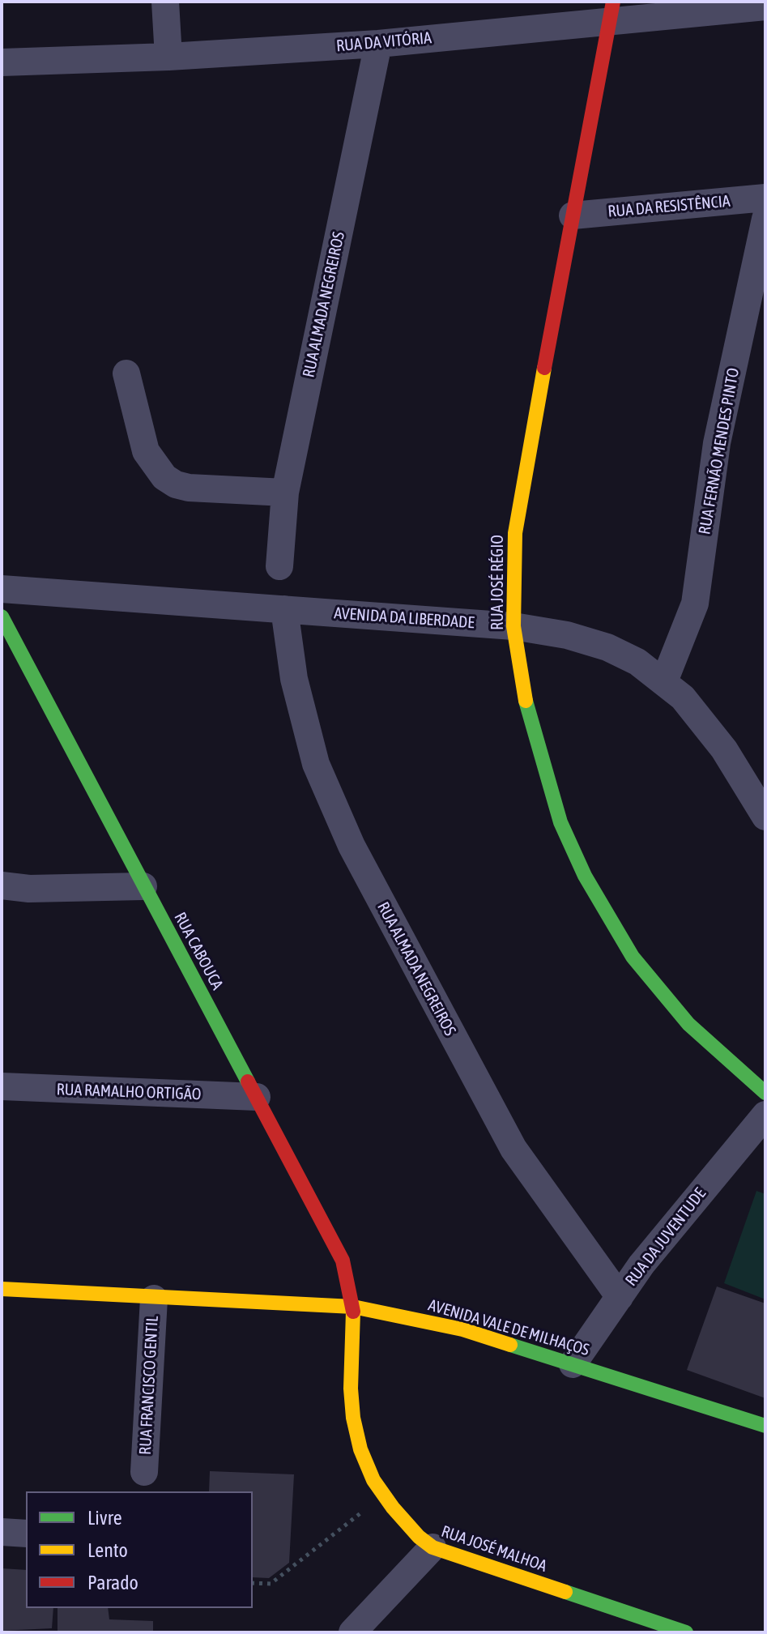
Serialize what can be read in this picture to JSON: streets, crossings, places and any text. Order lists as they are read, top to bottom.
{
  "streets": {
    "street": [
      "RUA DA VITÓRIA",
      "RUA DA RESISTÊNCIA",
      "RUA ALMADA NEGREIROS",
      "RUA FERNÃO MENDES PINTO",
      "RUA JOSÉ RÉGIO",
      "AVENIDA DA LIBERDADE",
      "RUA CABOUCA",
      "RUA RAMALHO ORTIGÃO",
      "RUA DA JUVENTUDE",
      "AVENIDA VALE DE MILHAÇOS",
      "RUA FRANCISCO GENTIL",
      "RUA JOSÉ MALHOA"
    ]
  },
  "crossings": [
    ["RUA DA VITÓRIA", "RUA ALMADA NEGREIROS"],
    ["RUA DA VITÓRIA", "RUA JOSÉ RÉGIO"],
    ["RUA DA RESISTÊNCIA", "RUA JOSÉ RÉGIO"],
    ["RUA ALMADA NEGREIROS", "AVENIDA DA LIBERDADE"],
    ["RUA ALMADA NEGREIROS", "RUA DA JUVENTUDE"],
    ["RUA FERNÃO MENDES PINTO", "AVENIDA DA LIBERDADE"],
    ["RUA JOSÉ RÉGIO", "AVENIDA DA LIBERDADE"],
    ["RUA CABOUCA", "RUA RAMALHO ORTIGÃO"],
    ["RUA CABOUCA", "AVENIDA VALE DE MILHAÇOS"],
    ["RUA CABOUCA", "RUA JOSÉ MALHOA"],
    ["RUA DA JUVENTUDE", "AVENIDA VALE DE MILHAÇOS"],
    ["AVENIDA VALE DE MILHAÇOS", "RUA FRANCISCO GENTIL"],
    ["AVENIDA VALE DE MILHAÇOS", "RUA JOSÉ MALHOA"]
  ],
  "legend": ["Livre", "Lento", "Parado"]
}
